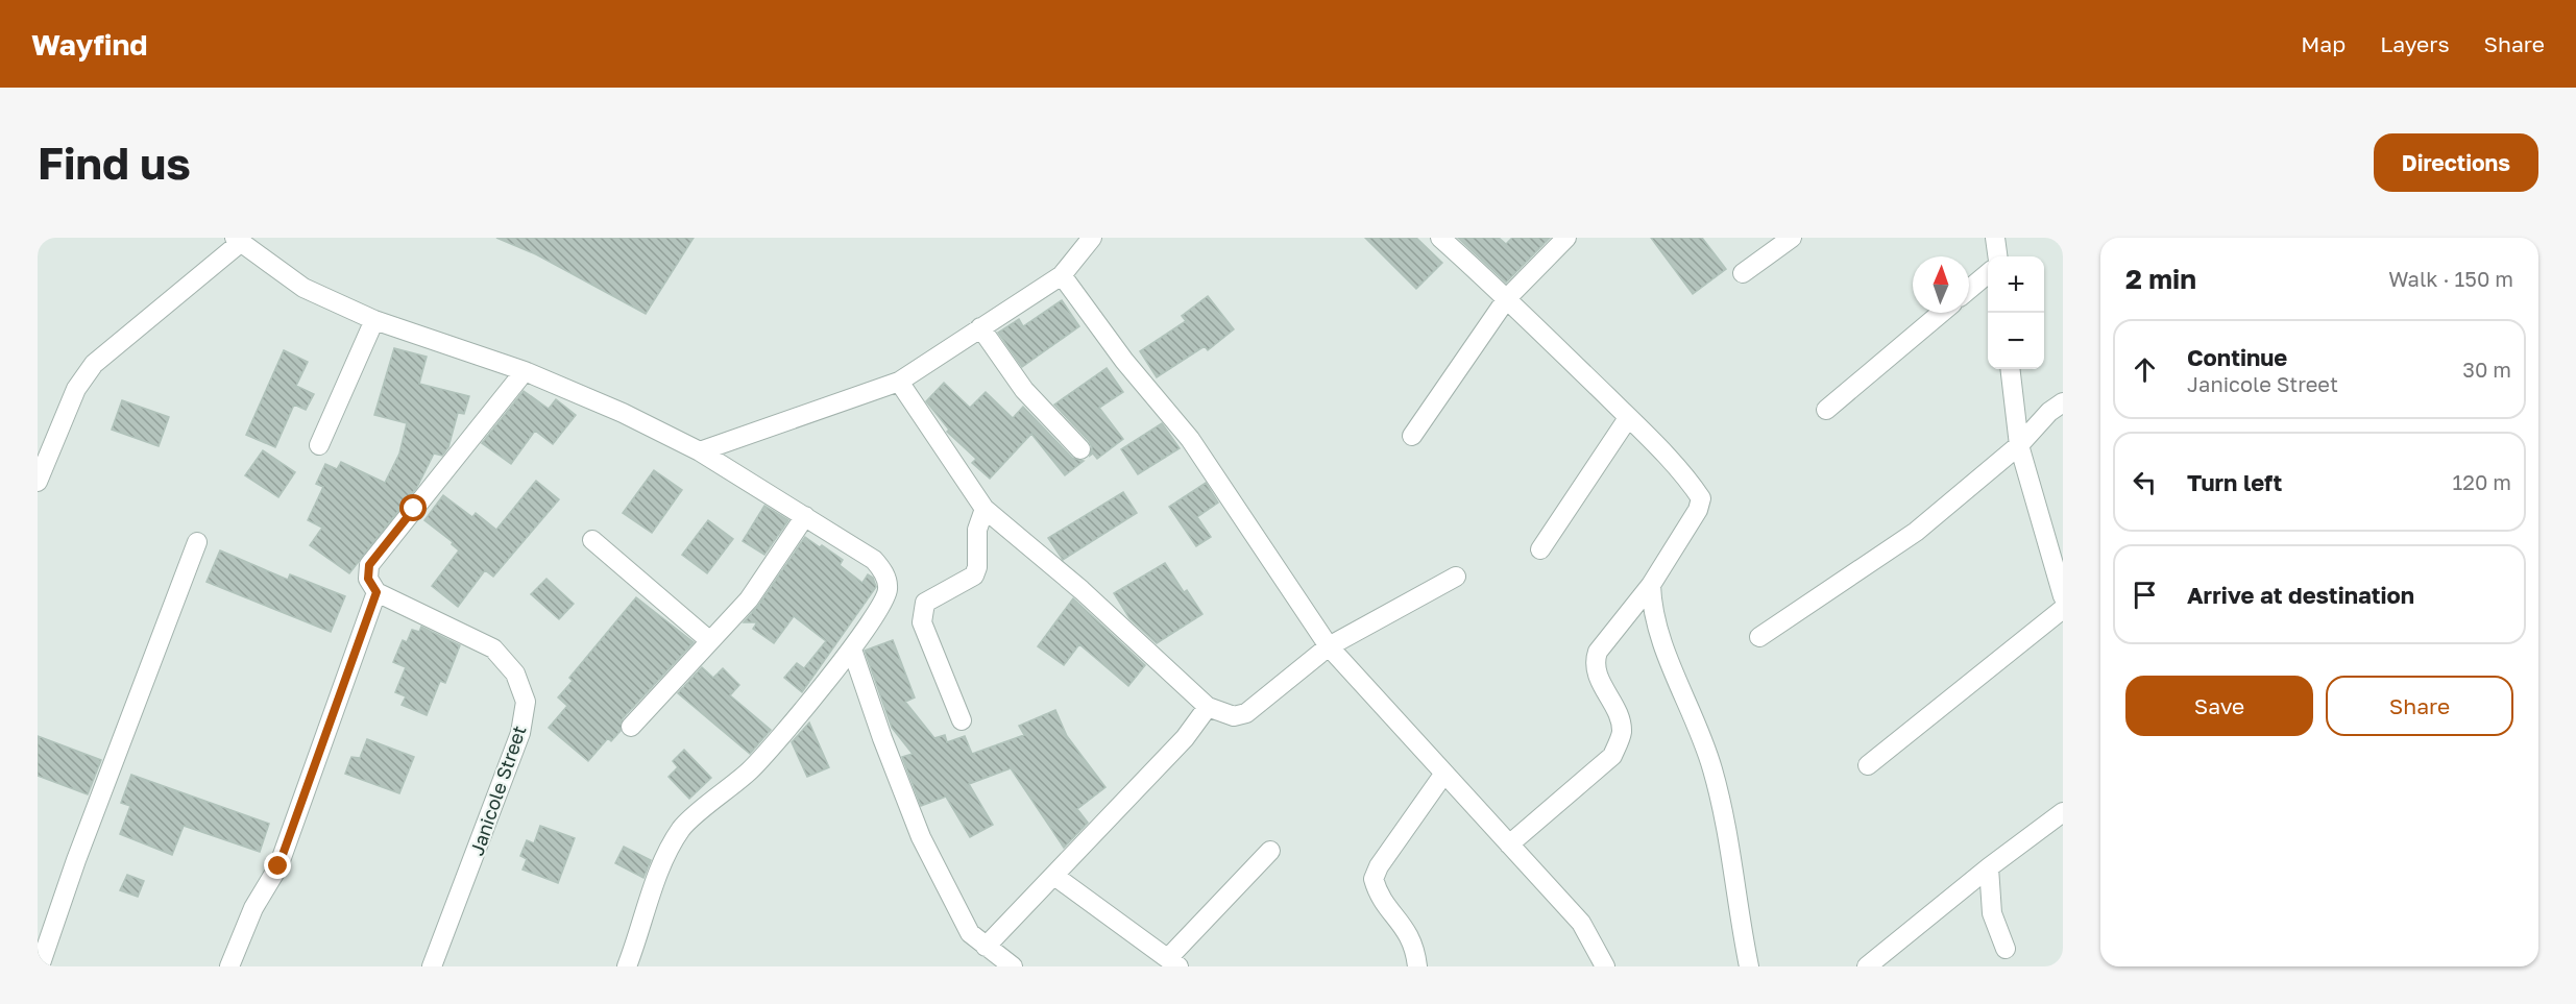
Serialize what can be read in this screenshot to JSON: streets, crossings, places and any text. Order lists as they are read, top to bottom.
{
  "streets": {
    "street": ["Janicole Street"]
  },
  "north": "top",
  "page": {
    "header": "Wayfind",
    "nav": ["Map", "Layers", "Share"],
    "buttons": [
      "Directions",
      ["Save", "Share"]
    ],
    "title": "Find us",
    "heading": ["2 min", "Walk · 150 m"],
    "map_buttons": ["+", "−"],
    "list": [
      ["Continue", "Janicole Street", "30 m"],
      ["Turn left", "120 m"],
      "Arrive at destination"
    ]
  }
}
